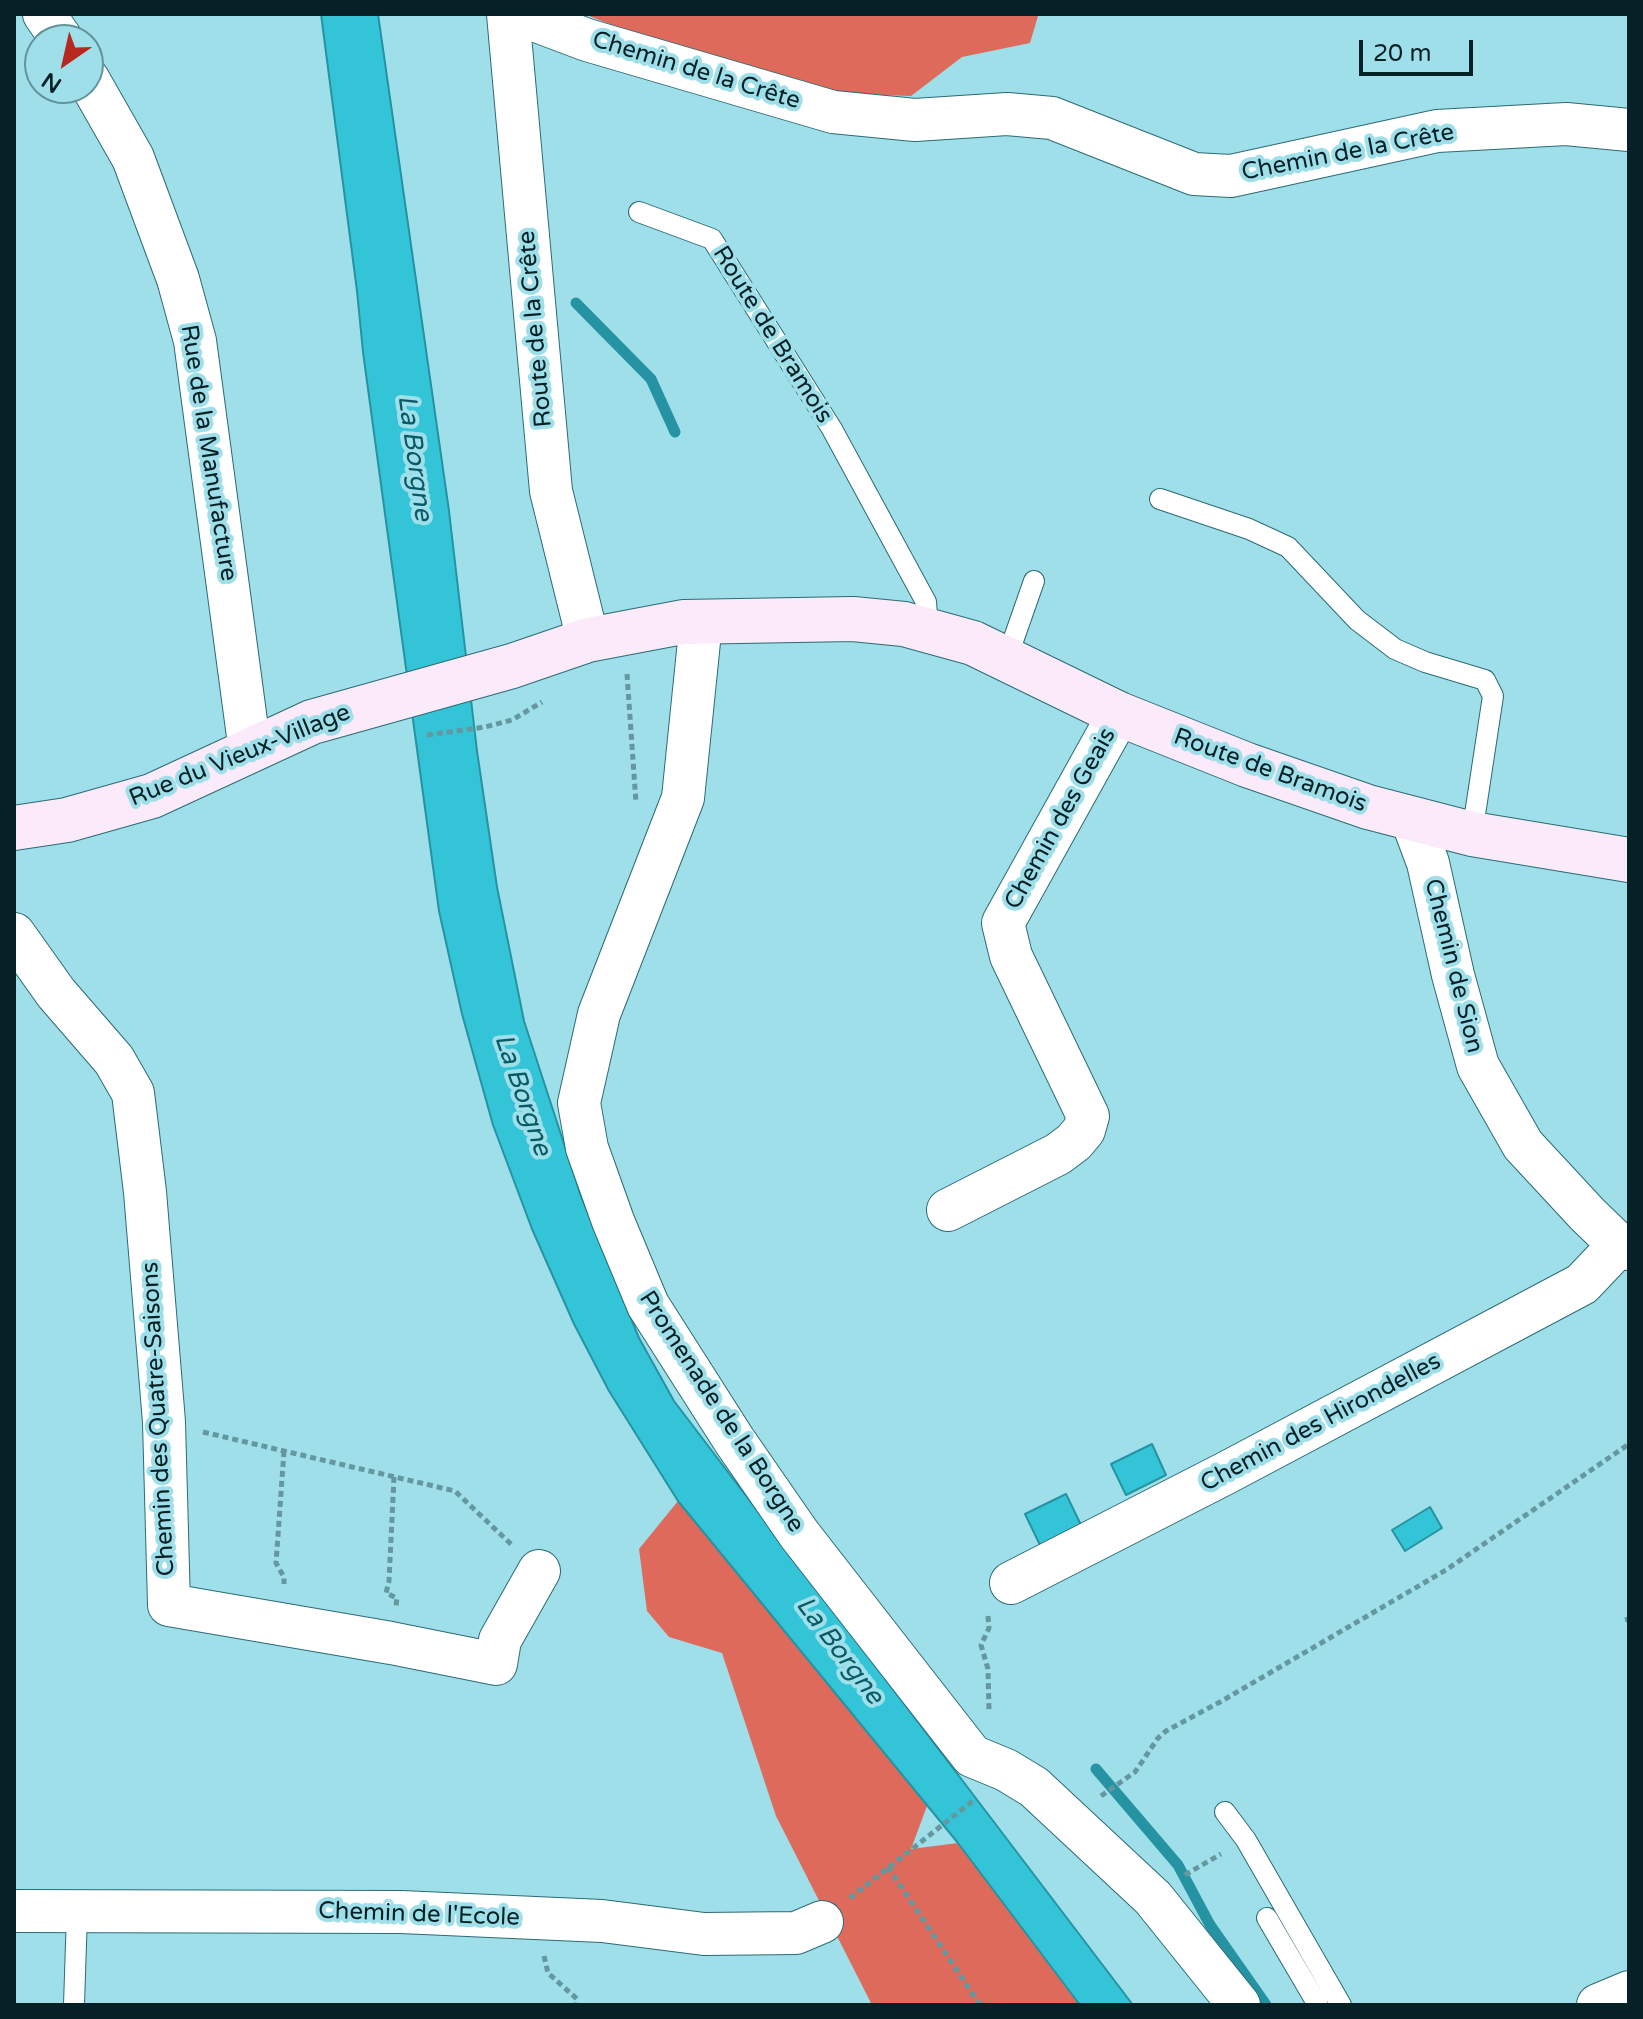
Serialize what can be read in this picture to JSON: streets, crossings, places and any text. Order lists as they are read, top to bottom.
{
  "streets": {
    "street": [
      "Chemin de la Crête",
      "Route de la Crête",
      "Route de Bramois",
      "Rue de la Manufacture",
      "Rue du Vieux-Village",
      "Chemin des Geais",
      "Chemin de Sion",
      "Promenade de la Borgne",
      "Chemin des Quatre-Saisons",
      "Chemin des Hirondelles",
      "Chemin de l'Ecole"
    ]
  },
  "crossings": [
    ["Route de la Crête", "Route de Bramois"],
    ["Route de Bramois", "Rue du Vieux-Village"],
    ["Route de Bramois", "Chemin des Geais"],
    ["Route de Bramois", "Chemin de Sion"],
    ["Route de Bramois", "Promenade de la Borgne"],
    ["Rue de la Manufacture", "Rue du Vieux-Village"],
    ["Chemin de Sion", "Chemin des Hirondelles"]
  ],
  "water": ["La Borgne"],
  "scale_bar": "20 m",
  "north": "bottom left"
}
